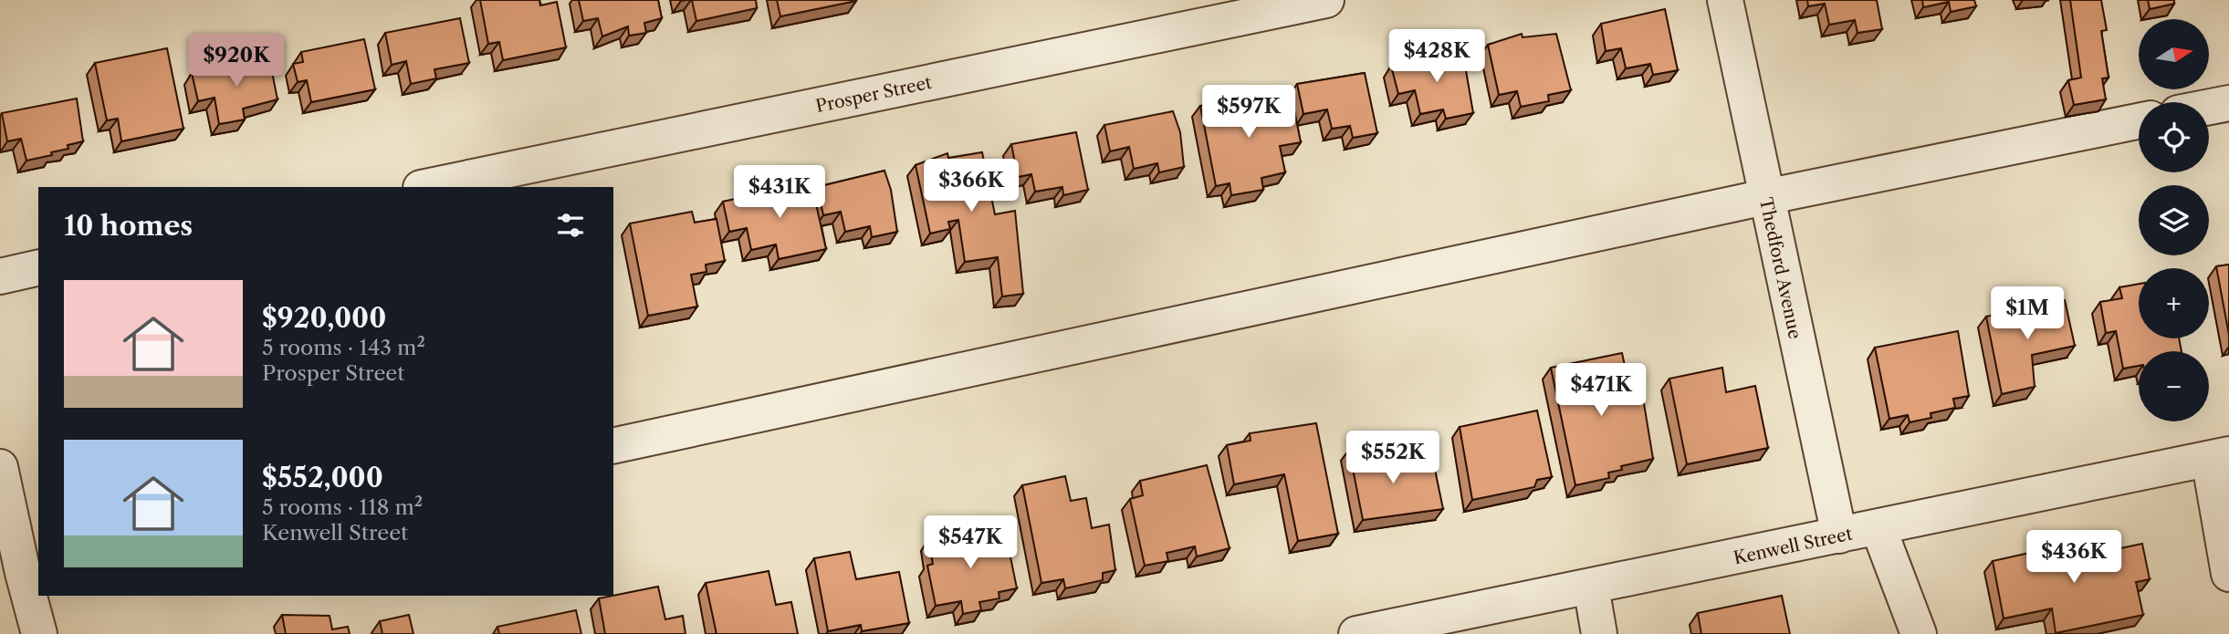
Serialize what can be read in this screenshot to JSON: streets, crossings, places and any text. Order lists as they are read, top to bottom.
{
  "streets": {
    "street": ["Prosper Street", "Thedford Avenue", "Kenwell Street"]
  },
  "crossings": [
    ["Thedford Avenue", "Kenwell Street"]
  ],
  "north": "right",
  "page": {
    "map_buttons": ["+", "−"],
    "price": [
      "$428K",
      "$920K",
      "$597K",
      "$366K",
      "$431K",
      "$1M",
      "$471K",
      "$552K",
      "$547K",
      "$436K"
    ],
    "heading": "10 homes",
    "list": [
      {
        "name": "$920,000",
        "note": "5 rooms · 143 m² · Prosper Street"
      },
      {
        "name": "$552,000",
        "note": "5 rooms · 118 m² · Kenwell Street"
      }
    ]
  }
}
